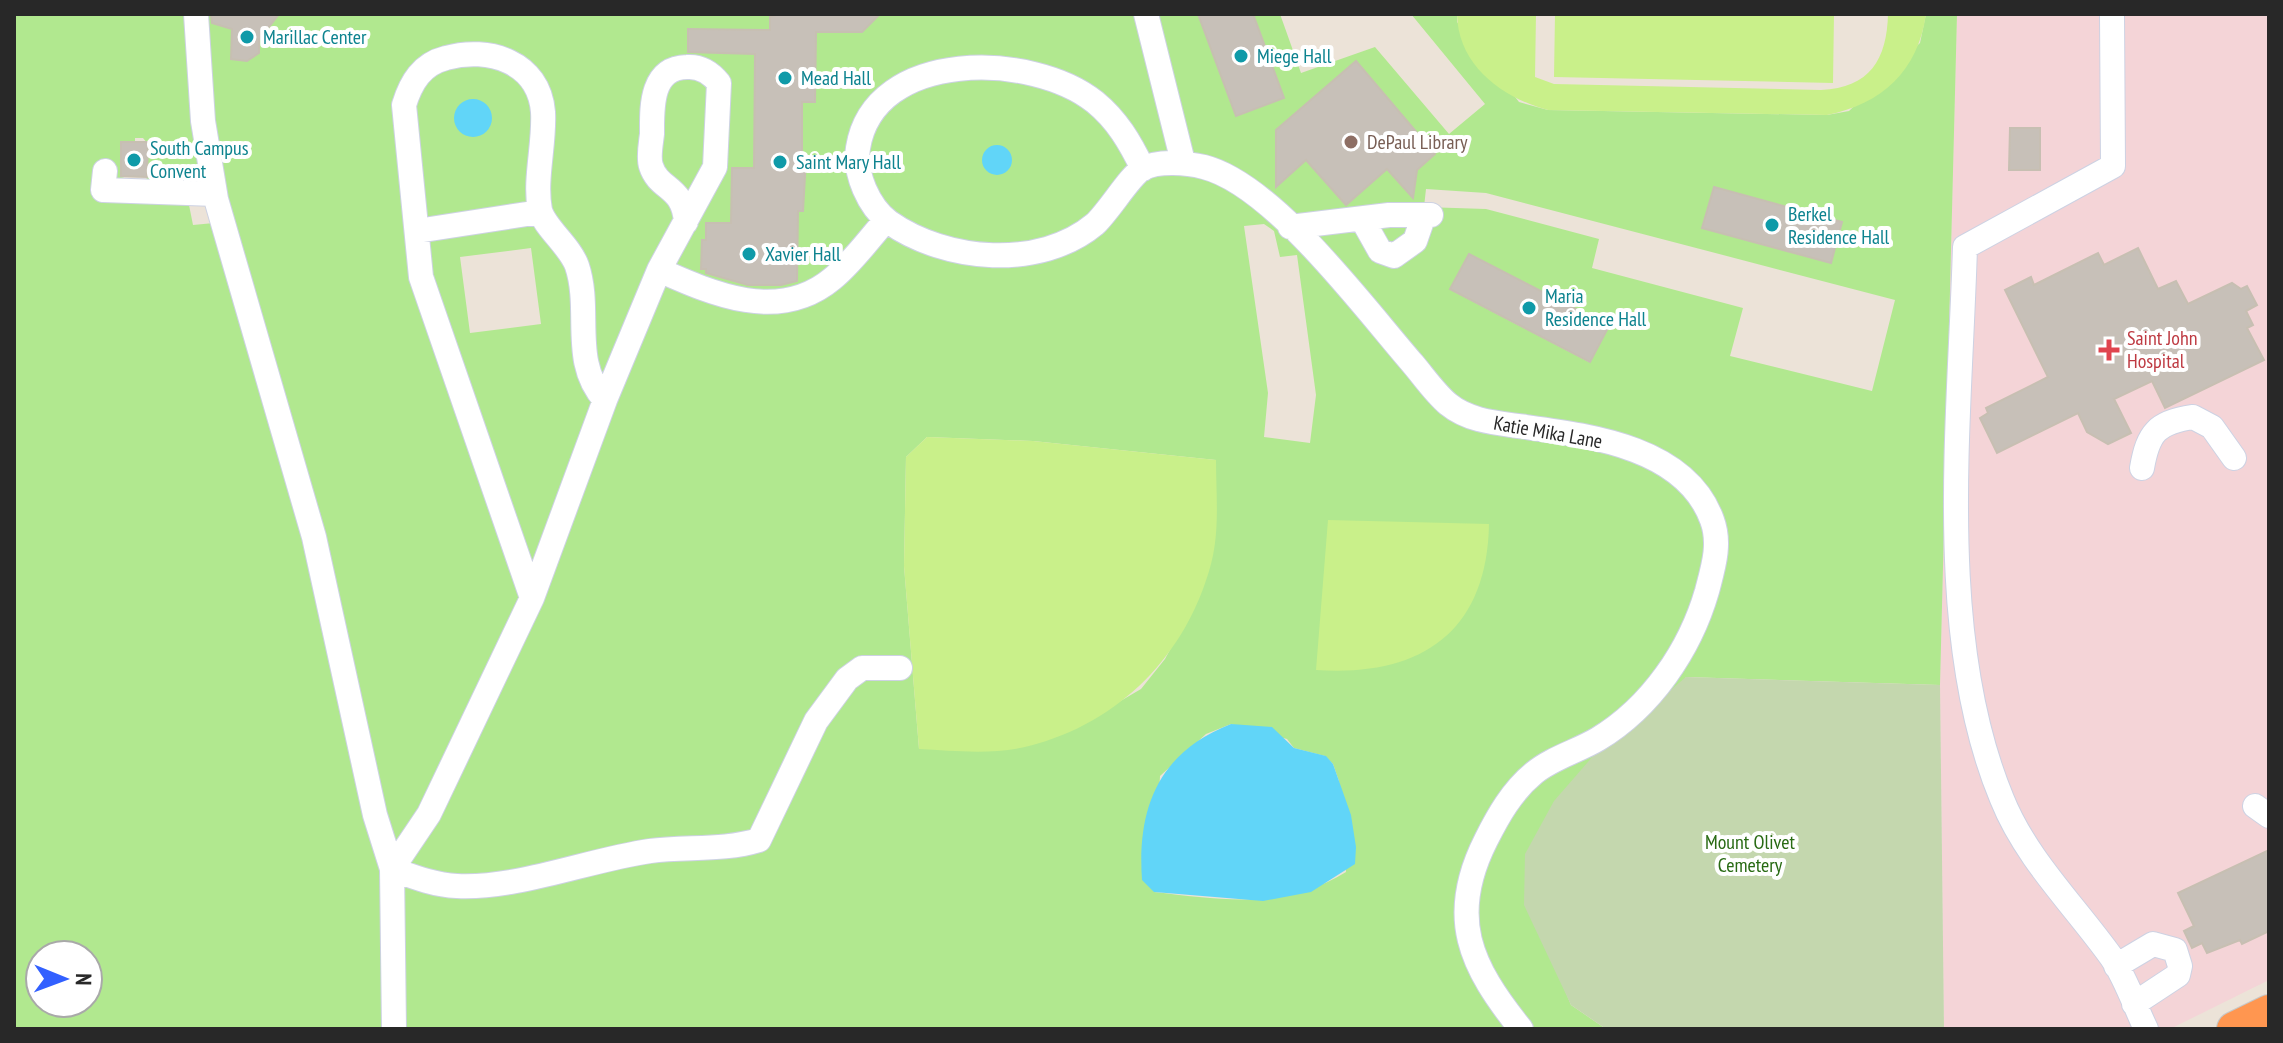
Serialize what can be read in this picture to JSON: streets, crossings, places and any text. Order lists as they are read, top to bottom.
{
  "streets": {
    "street": ["Katie Mika Lane"]
  },
  "parks": ["Mount Olivet Cemetery"],
  "places": {
    "other": [
      "Marillac Center",
      "Miege Hall",
      "Mead Hall",
      "DePaul Library",
      "South Campus Convent",
      "Saint Mary Hall",
      "Berkel Residence Hall",
      "Xavier Hall",
      "Maria Residence Hall"
    ],
    "health": ["Saint John Hospital"]
  },
  "north": "right"
}
